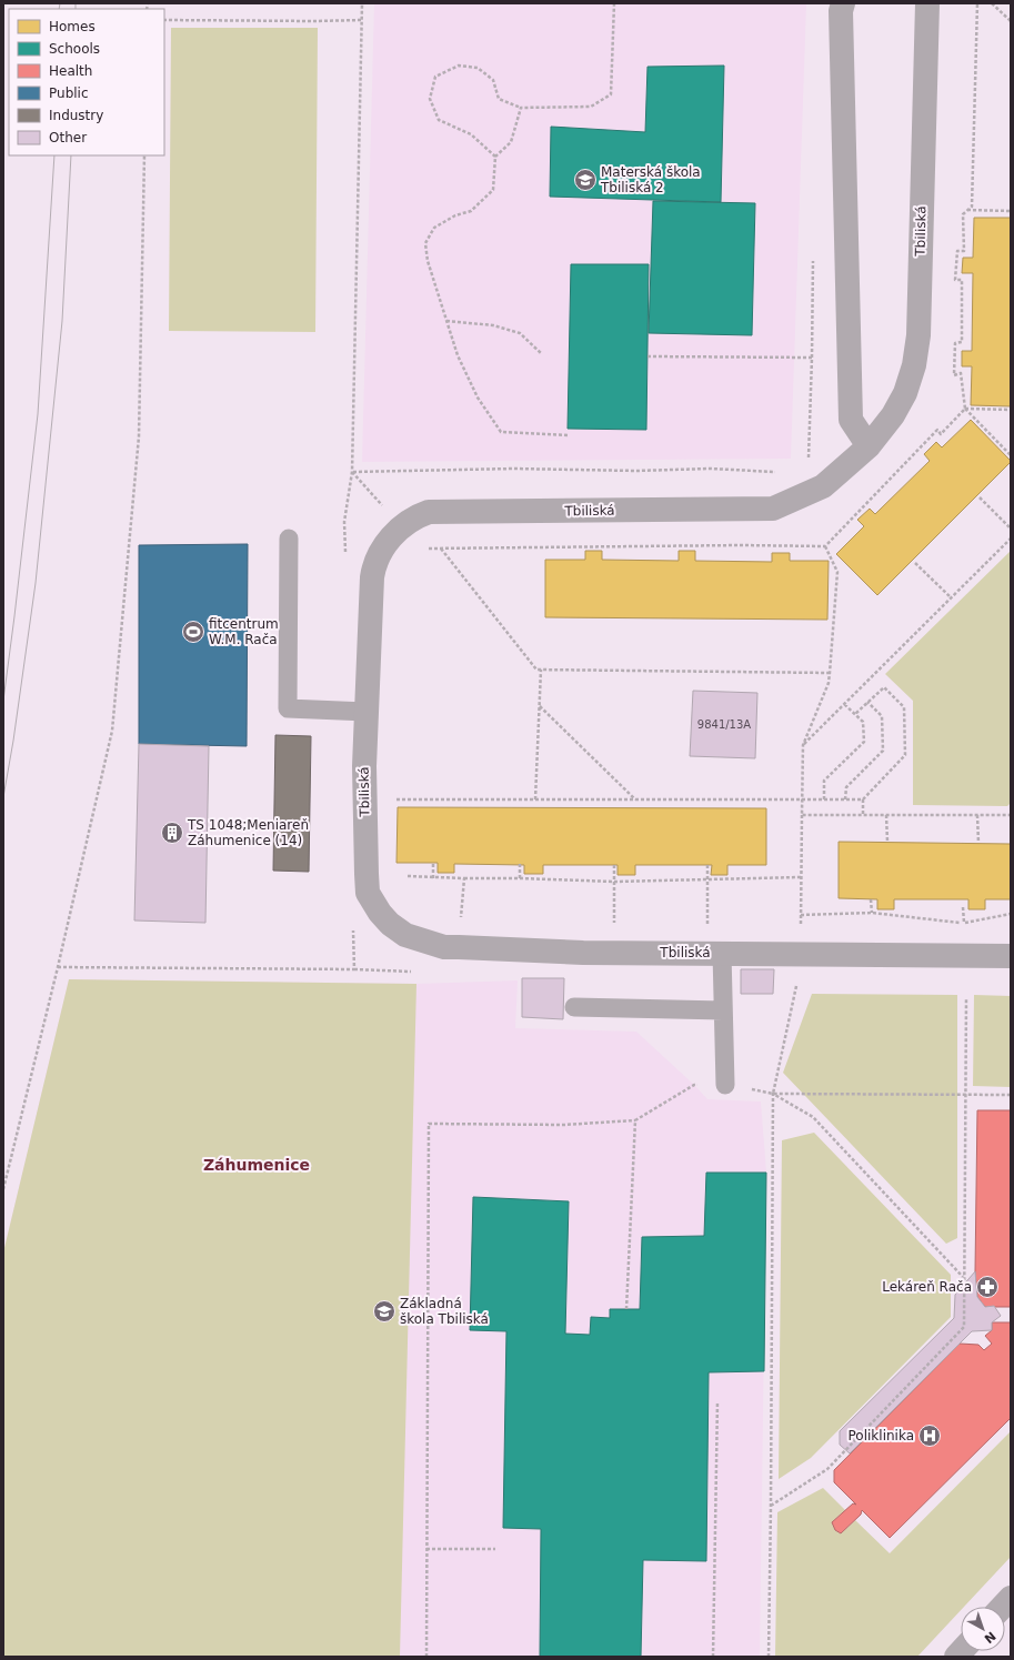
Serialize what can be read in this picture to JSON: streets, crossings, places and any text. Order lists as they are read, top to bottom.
{
  "streets": {
    "street": ["Tbiliská"]
  },
  "districts": ["Záhumenice"],
  "places": {
    "school or university": ["Materská škola Tbiliská 2", "Základná škola Tbiliská"],
    "sports": ["fitcentrum W.M. Rača"],
    "building": ["TS 1048;Meniareň Záhumenice (14)"],
    "pharmacy": ["Lekáreň Rača"],
    "hospital": ["Poliklinika"]
  },
  "house_numbers": ["9841/13A"],
  "legend": [
    "Homes",
    "Schools",
    "Health",
    "Public",
    "Industry",
    "Other"
  ],
  "north": "bottom right"
}
